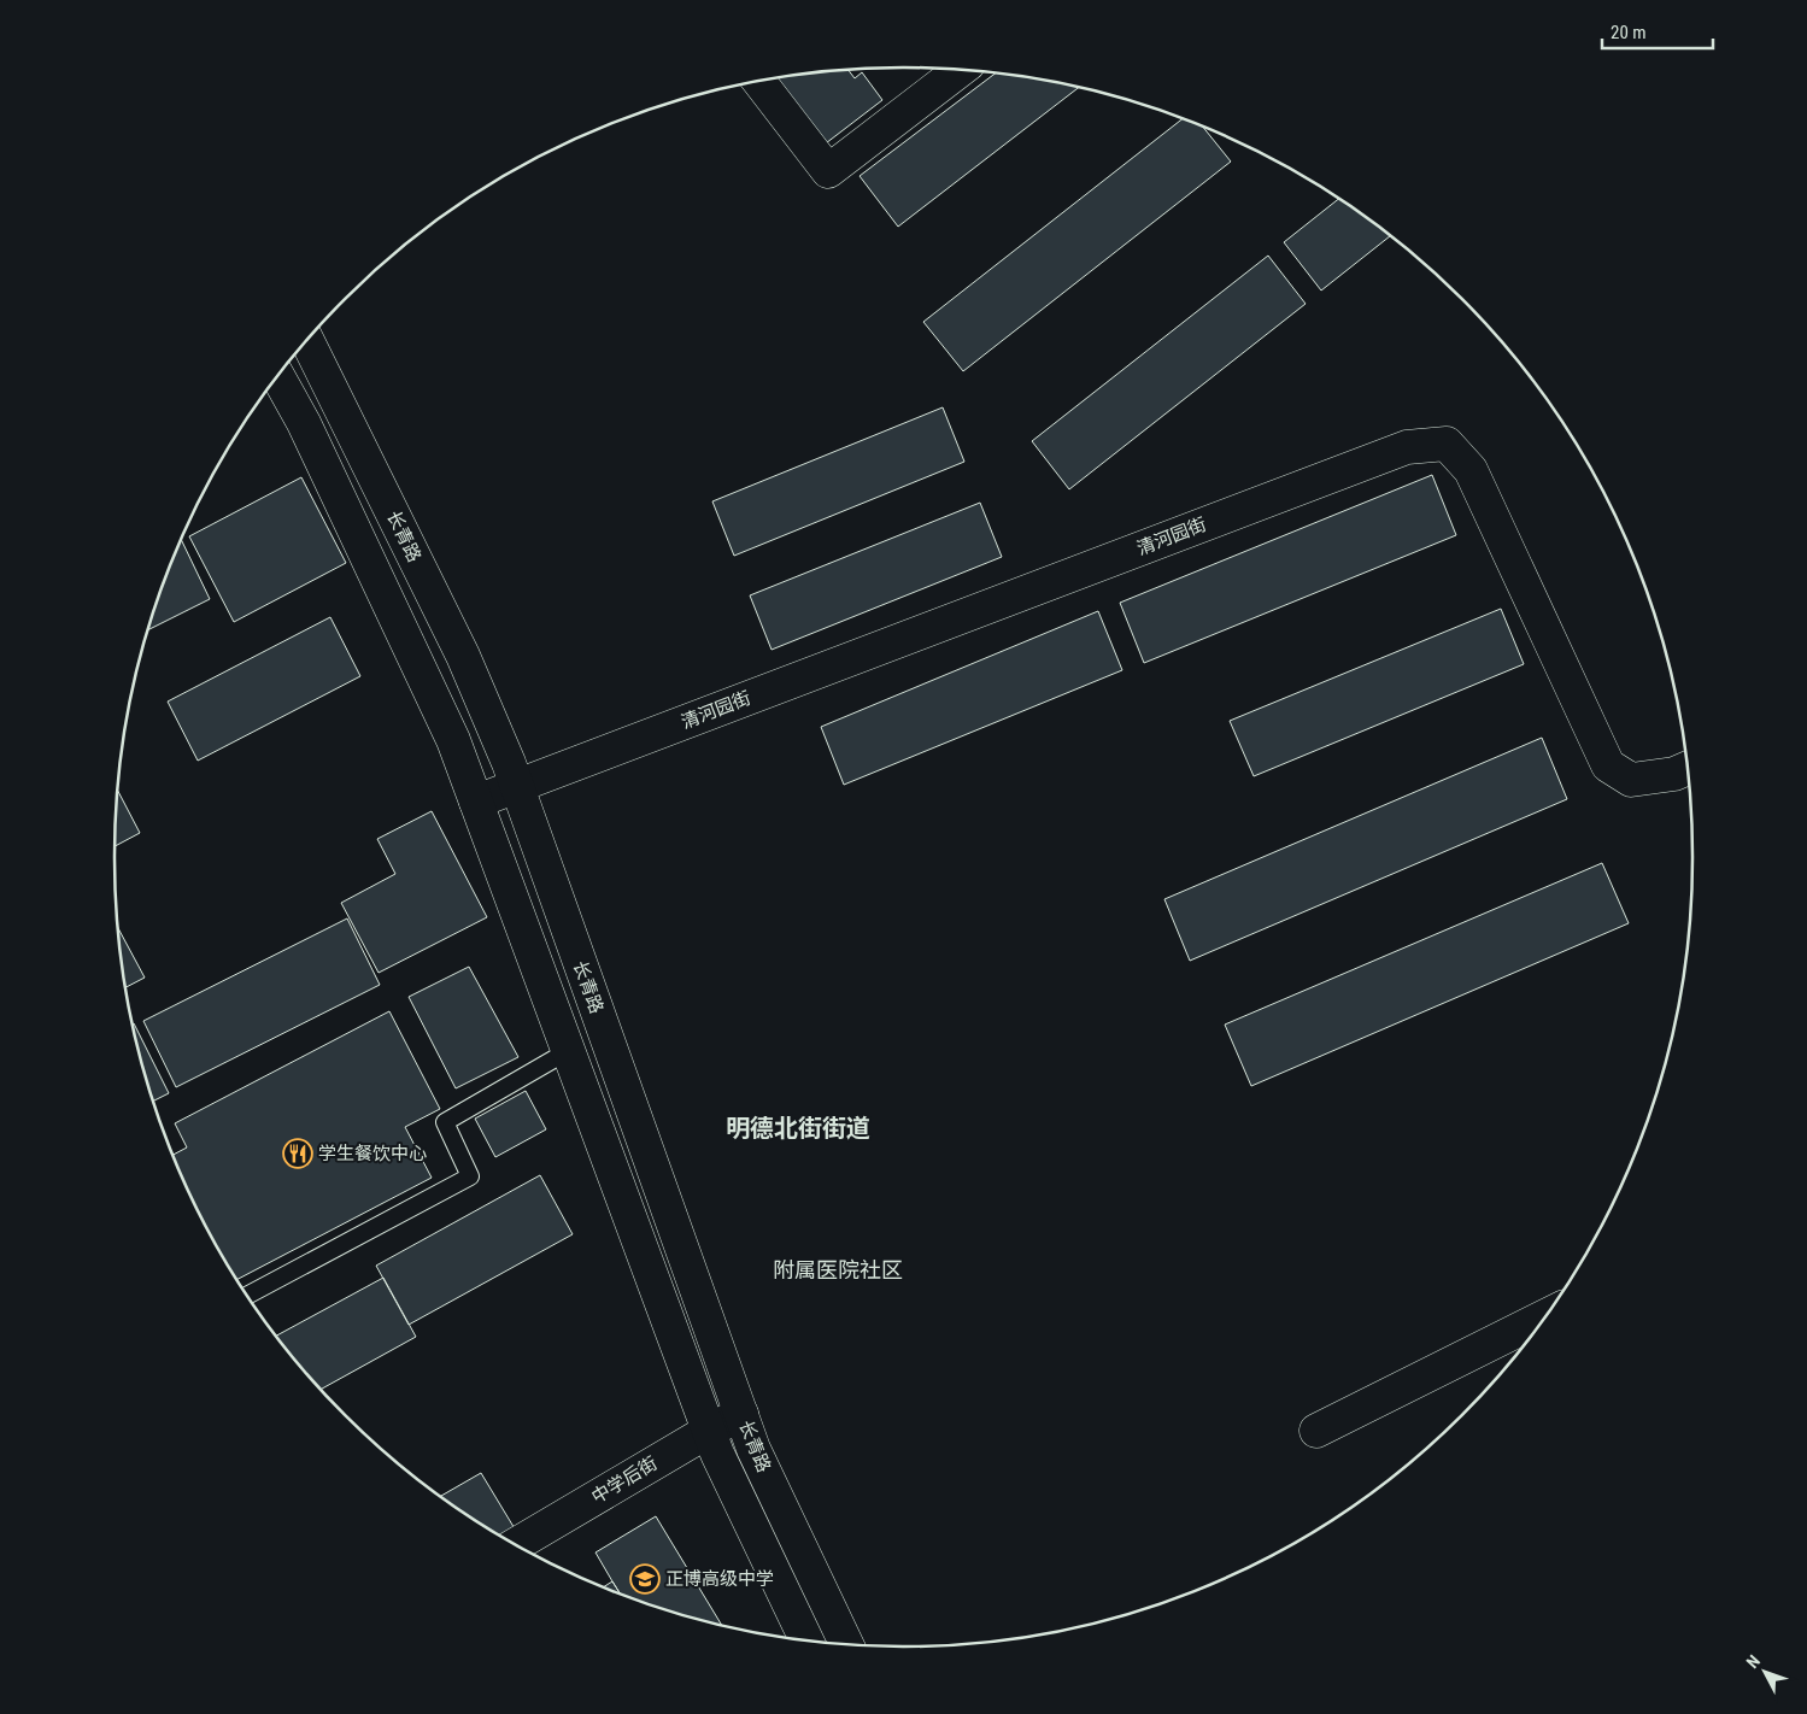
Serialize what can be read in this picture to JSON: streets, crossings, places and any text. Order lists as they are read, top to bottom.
{
  "streets": {
    "main road": ["长青路", "清河园街", "中学后街"]
  },
  "crossings": [
    ["长青路", "清河园街"],
    ["长青路", "中学后街"]
  ],
  "districts": ["明德北街街道", "附属医院社区"],
  "places": {
    "restaurant": ["学生餐饮中心"],
    "school or university": ["正博高级中学"]
  },
  "scale_bar": "20 m",
  "north": "top left"
}
